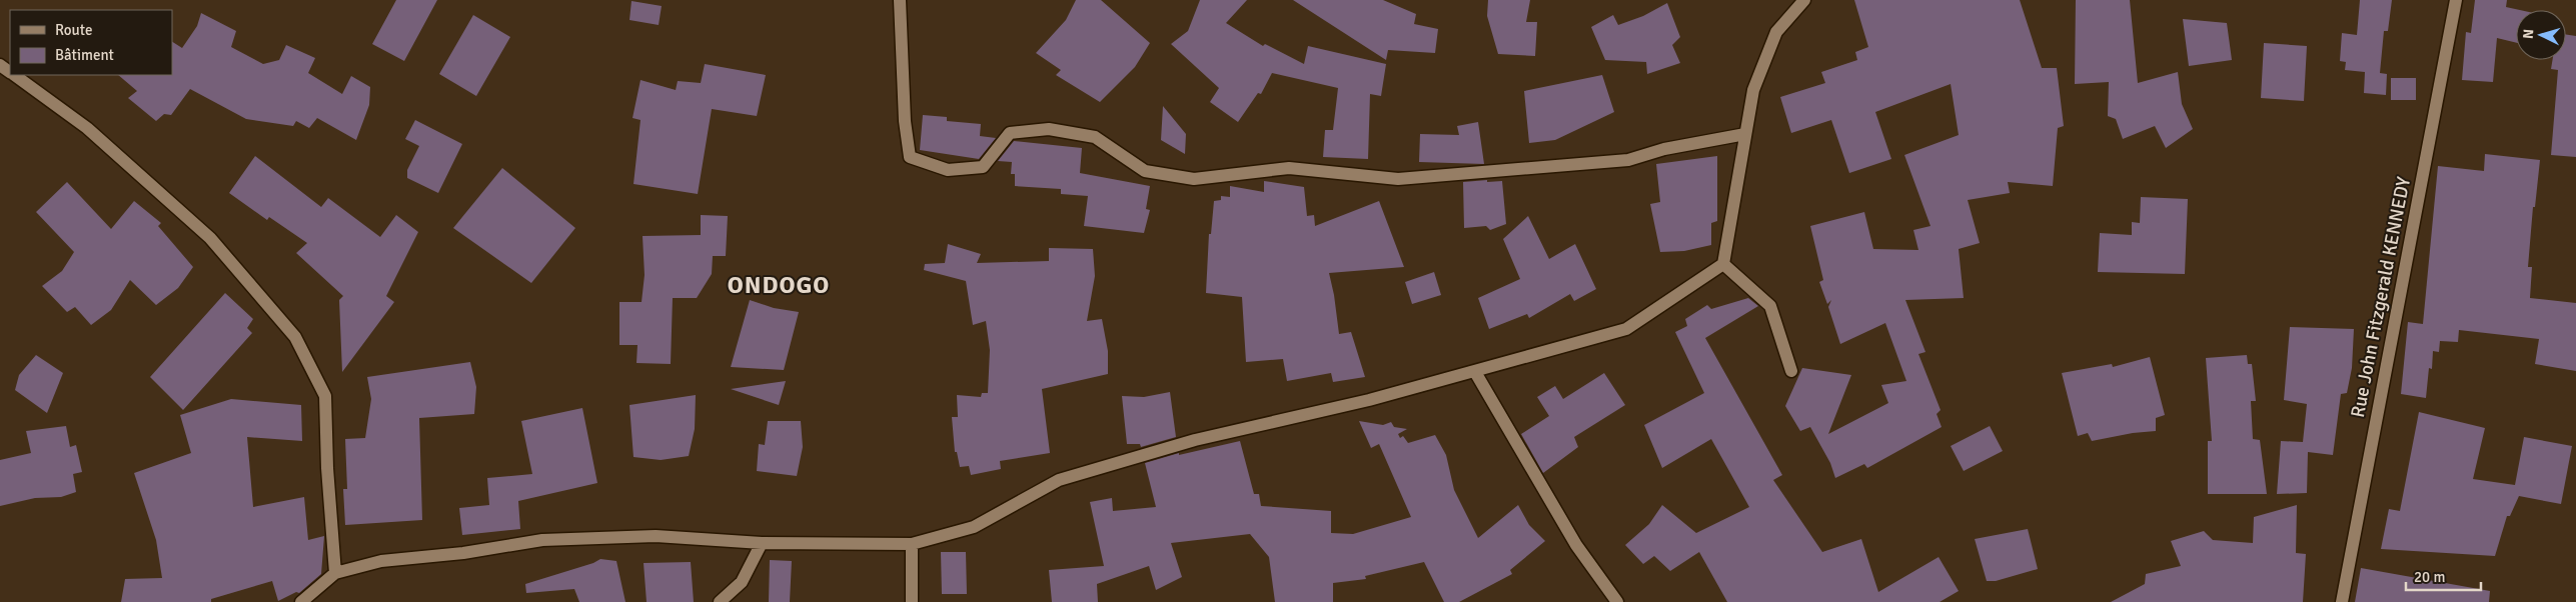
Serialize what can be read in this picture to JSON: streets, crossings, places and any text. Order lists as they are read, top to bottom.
{
  "streets": {
    "street": ["Rue John Fitzgerald KENNEDY"]
  },
  "districts": ["ONDOGO"],
  "legend": ["Route", "Bâtiment"],
  "scale_bar": "20 m",
  "north": "left"
}
